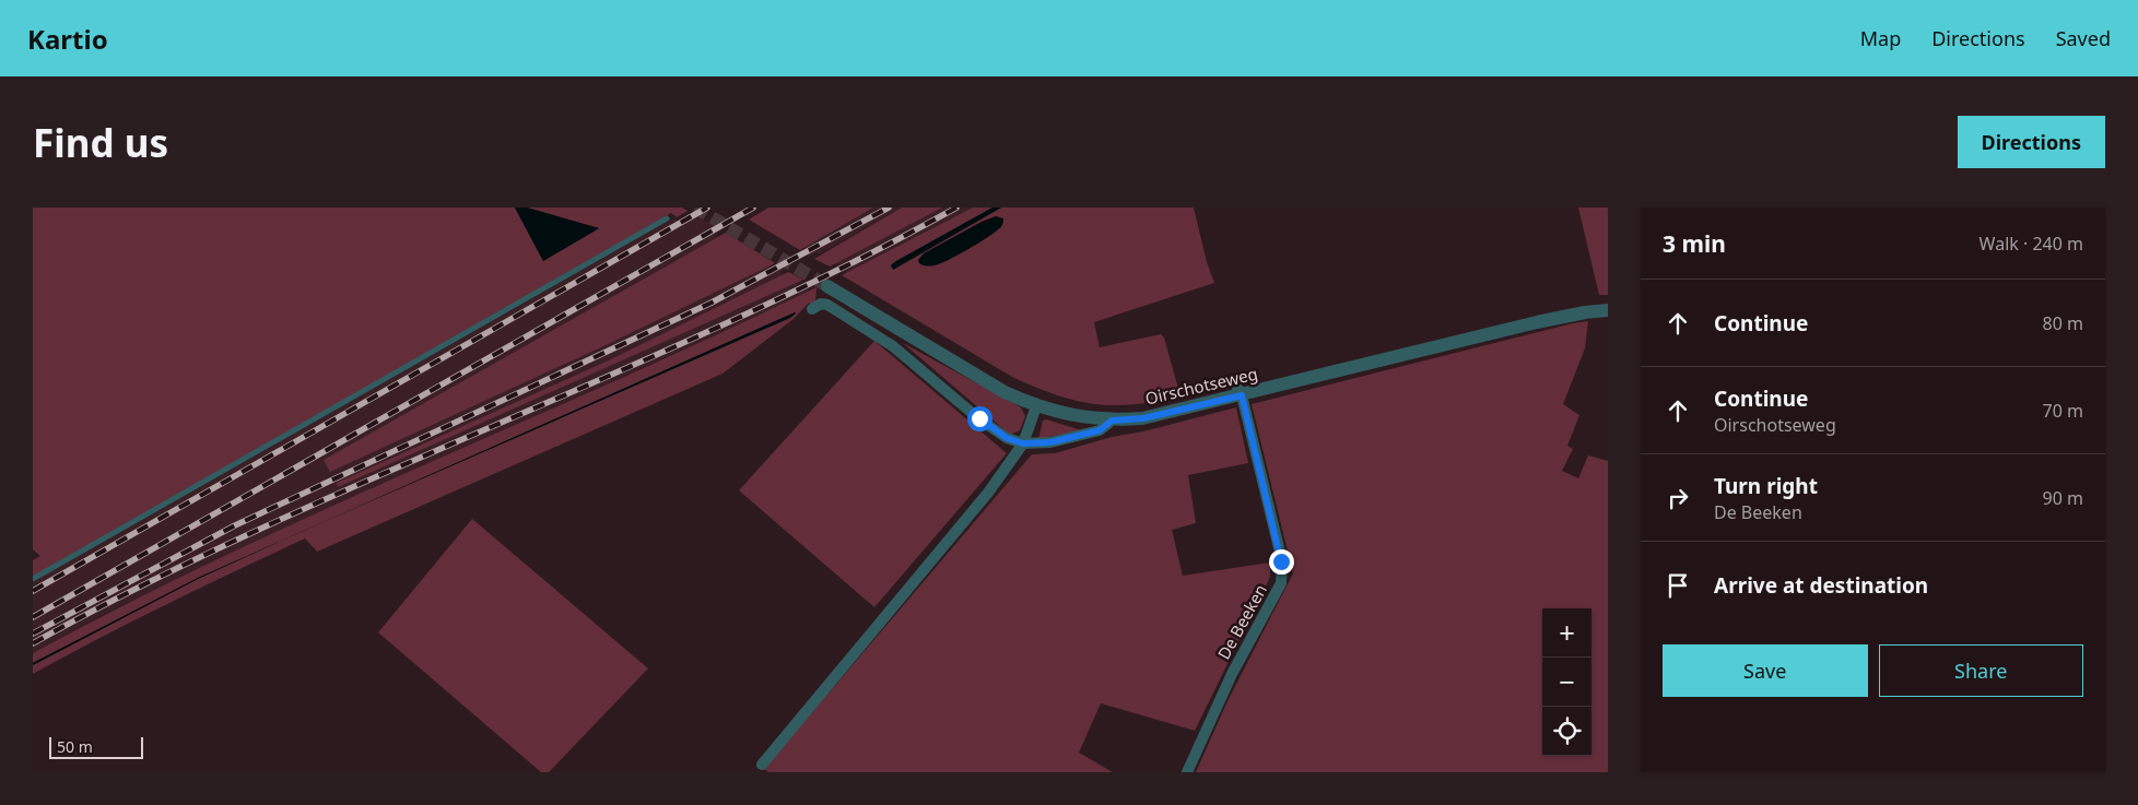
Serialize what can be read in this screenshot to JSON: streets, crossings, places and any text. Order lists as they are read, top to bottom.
{
  "streets": {
    "street": ["Oirschotseweg", "De Beeken"]
  },
  "crossings": [
    ["Oirschotseweg", "De Beeken"]
  ],
  "scale_bar": "50 m",
  "page": {
    "header": "Kartio",
    "nav": ["Map", "Directions", "Saved"],
    "buttons": [
      "Directions",
      ["Save", "Share"]
    ],
    "title": "Find us",
    "heading": ["3 min", "Walk · 240 m"],
    "list": [
      ["Continue", "80 m"],
      ["Continue", "Oirschotseweg", "70 m"],
      ["Turn right", "De Beeken", "90 m"],
      "Arrive at destination"
    ],
    "map_buttons": ["+", "−"],
    "scale": "50 m"
  }
}
